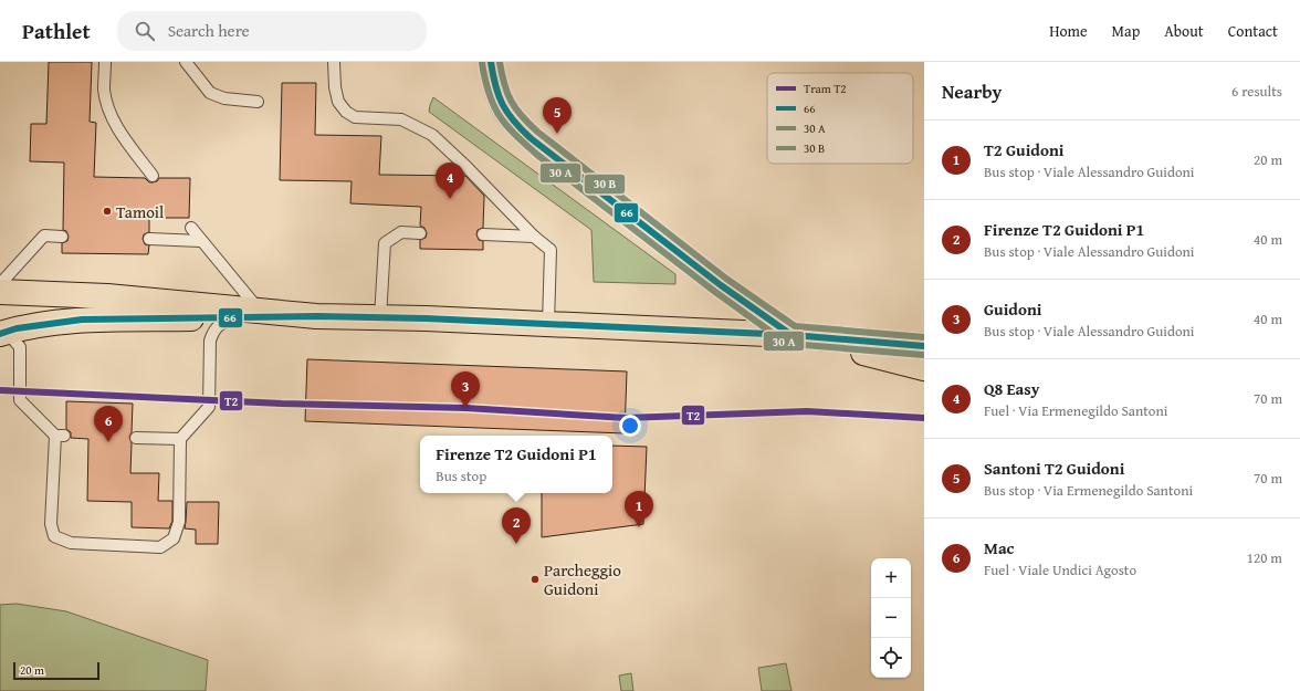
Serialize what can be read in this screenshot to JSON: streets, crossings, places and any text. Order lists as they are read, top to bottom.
{
  "places": ["Tamoil", "Parcheggio Guidoni"],
  "lines": ["transit line 66", "tram line T2"],
  "legend": [
    "Tram T2",
    "66",
    "30 A",
    "30 B"
  ],
  "scale_bar": "20 m",
  "page": {
    "header": "Pathlet",
    "search": "Search here",
    "nav": [
      "Home",
      "Map",
      "About",
      "Contact"
    ],
    "heading": ["Nearby", "6 results"],
    "pins": [
      "5",
      "4",
      "3",
      "6",
      "1",
      "2"
    ],
    "list": [
      {
        "mark": "1",
        "name": "T2 Guidoni",
        "note": "Bus stop · Viale Alessandro Guidoni",
        "value": "20 m"
      },
      {
        "mark": "2",
        "name": "Firenze T2 Guidoni P1",
        "note": "Bus stop · Viale Alessandro Guidoni",
        "value": "40 m"
      },
      {
        "mark": "3",
        "name": "Guidoni",
        "note": "Bus stop · Viale Alessandro Guidoni",
        "value": "40 m"
      },
      {
        "mark": "4",
        "name": "Q8 Easy",
        "note": "Fuel · Via Ermenegildo Santoni",
        "value": "70 m"
      },
      {
        "mark": "5",
        "name": "Santoni T2 Guidoni",
        "note": "Bus stop · Via Ermenegildo Santoni",
        "value": "70 m"
      },
      {
        "mark": "6",
        "name": "Mac",
        "note": "Fuel · Viale Undici Agosto",
        "value": "120 m"
      }
    ],
    "popup": ["Firenze T2 Guidoni P1", "Bus stop"],
    "map_buttons": ["+", "−"],
    "scale": "20 m"
  }
}
